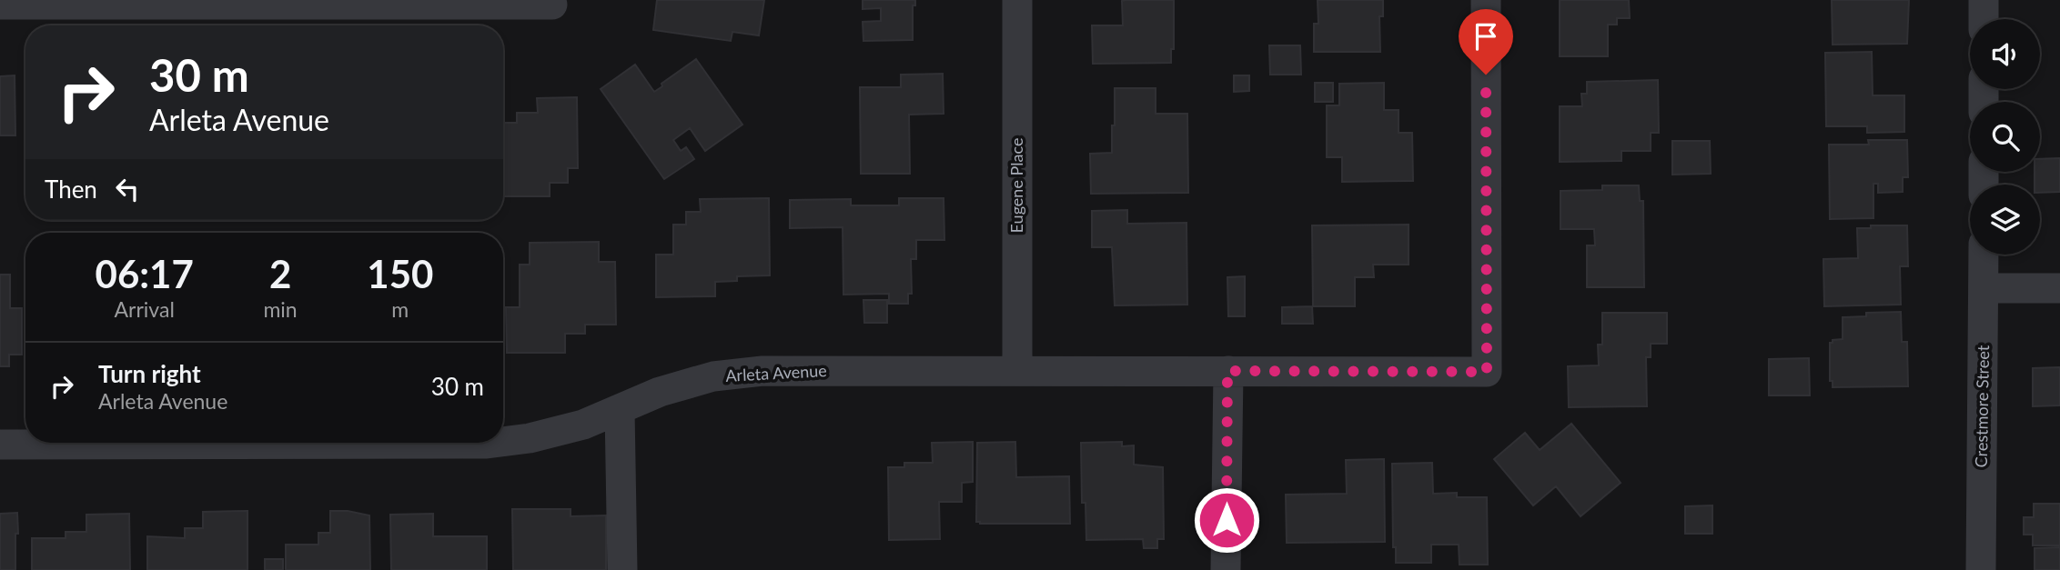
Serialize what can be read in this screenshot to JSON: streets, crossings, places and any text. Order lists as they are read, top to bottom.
{
  "streets": {
    "street": ["Eugene Place", "Arleta Avenue", "Crestmore Street"]
  },
  "crossings": [
    ["Eugene Place", "Arleta Avenue"]
  ],
  "page": {
    "turn": ["30 m", "Arleta Avenue"],
    "then": "Then",
    "eta": [
      "06:17",
      "Arrival",
      "2",
      "min",
      "150",
      "m"
    ],
    "list": [
      {
        "name": "Turn right",
        "note": "Arleta Avenue",
        "value": "30 m"
      }
    ]
  }
}
